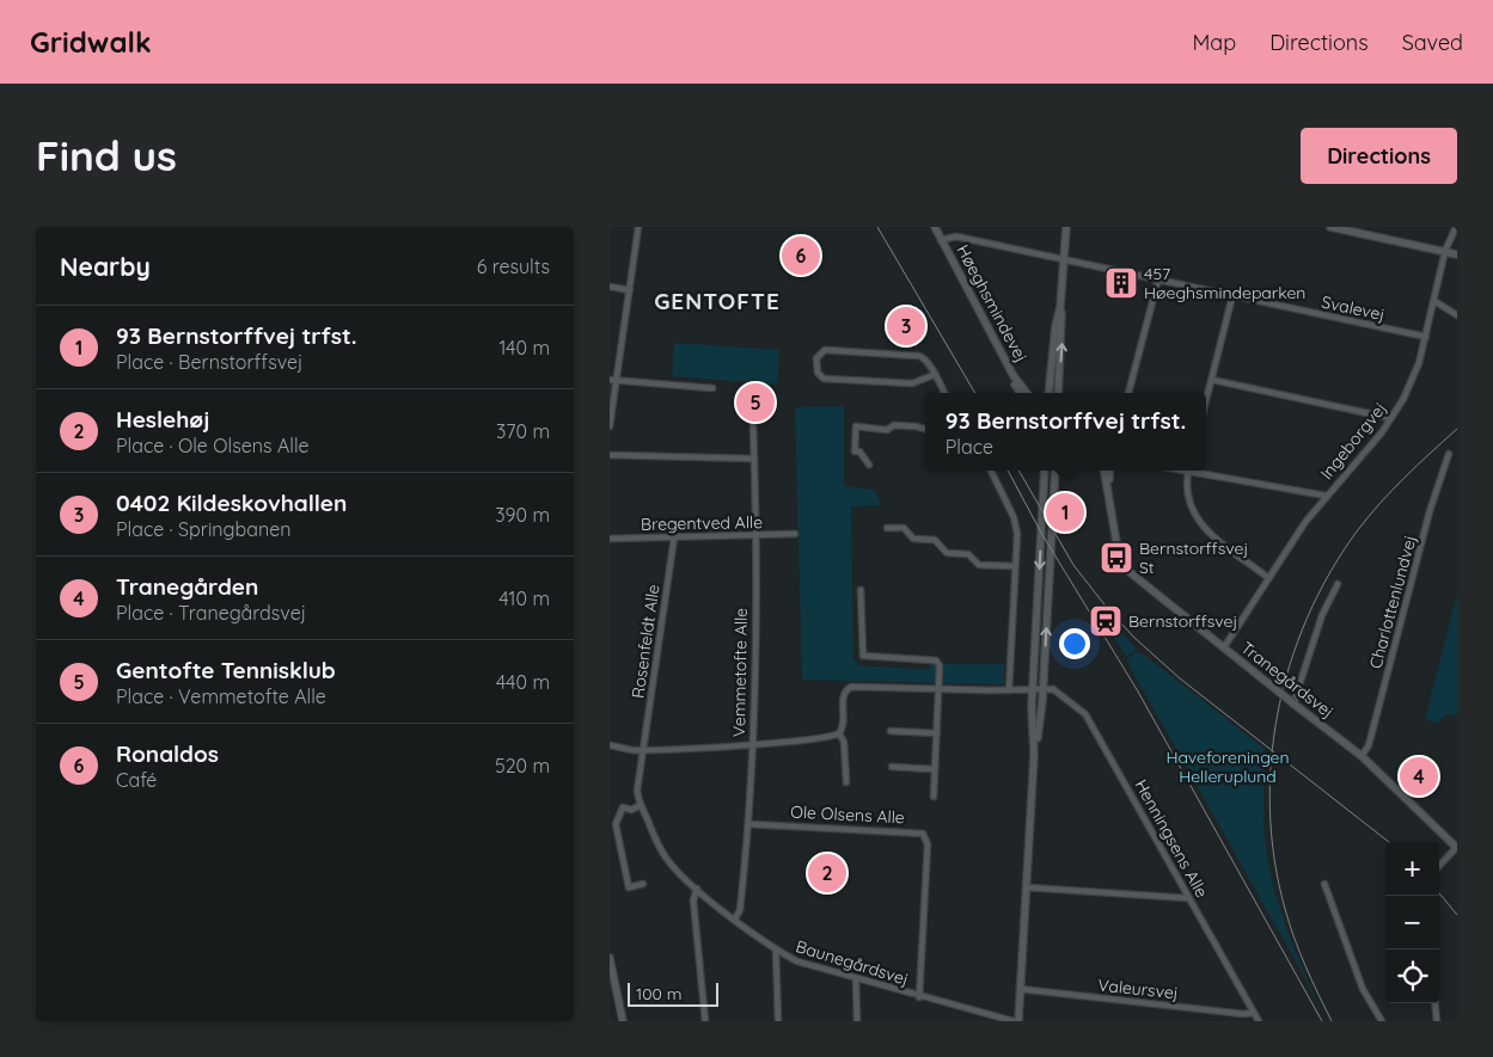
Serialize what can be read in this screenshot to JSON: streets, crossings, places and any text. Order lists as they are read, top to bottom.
{
  "streets": {
    "street": [
      "Høeghsmindevej",
      "Svalevej",
      "Ingeborgvej",
      "Bregentved Alle",
      "Charlottenlundvej",
      "Rosenfeldt Alle",
      "Vemmetofte Alle",
      "Tranegårdsvej",
      "Ole Olsens Alle",
      "Henningsens Alle",
      "Baunegårdsvej",
      "Valeursvej"
    ]
  },
  "crossings": [
    ["Høeghsmindevej", "Svalevej"],
    ["Svalevej", "Ingeborgvej"],
    ["Ingeborgvej", "Tranegårdsvej"],
    ["Bregentved Alle", "Rosenfeldt Alle"],
    ["Bregentved Alle", "Vemmetofte Alle"],
    ["Charlottenlundvej", "Tranegårdsvej"],
    ["Rosenfeldt Alle", "Baunegårdsvej"],
    ["Vemmetofte Alle", "Ole Olsens Alle"],
    ["Vemmetofte Alle", "Baunegårdsvej"],
    ["Ole Olsens Alle", "Baunegårdsvej"],
    ["Henningsens Alle", "Valeursvej"]
  ],
  "districts": ["GENTOFTE"],
  "parks": ["Haveforeningen Helleruplund"],
  "places": {
    "building": ["457 Høeghsmindeparken"],
    "bus stop": ["Bernstorffsvej St"],
    "station": ["Bernstorffsvej"]
  },
  "scale_bar": "100 m",
  "page": {
    "header": "Gridwalk",
    "nav": ["Map", "Directions", "Saved"],
    "buttons": "Directions",
    "title": "Find us",
    "heading": ["Nearby", "6 results"],
    "pins": [
      "6",
      "3",
      "5",
      "1",
      "4",
      "2"
    ],
    "list": [
      {
        "mark": "1",
        "name": "93 Bernstorffvej trfst.",
        "note": "Place · Bernstorffsvej",
        "value": "140 m"
      },
      {
        "mark": "2",
        "name": "Heslehøj",
        "note": "Place · Ole Olsens Alle",
        "value": "370 m"
      },
      {
        "mark": "3",
        "name": "0402 Kildeskovhallen",
        "note": "Place · Springbanen",
        "value": "390 m"
      },
      {
        "mark": "4",
        "name": "Tranegården",
        "note": "Place · Tranegårdsvej",
        "value": "410 m"
      },
      {
        "mark": "5",
        "name": "Gentofte Tennisklub",
        "note": "Place · Vemmetofte Alle",
        "value": "440 m"
      },
      {
        "mark": "6",
        "name": "Ronaldos",
        "note": "Café",
        "value": "520 m"
      }
    ],
    "popup": ["93 Bernstorffvej trfst.", "Place"],
    "map_buttons": ["+", "−"],
    "scale": "100 m"
  }
}
